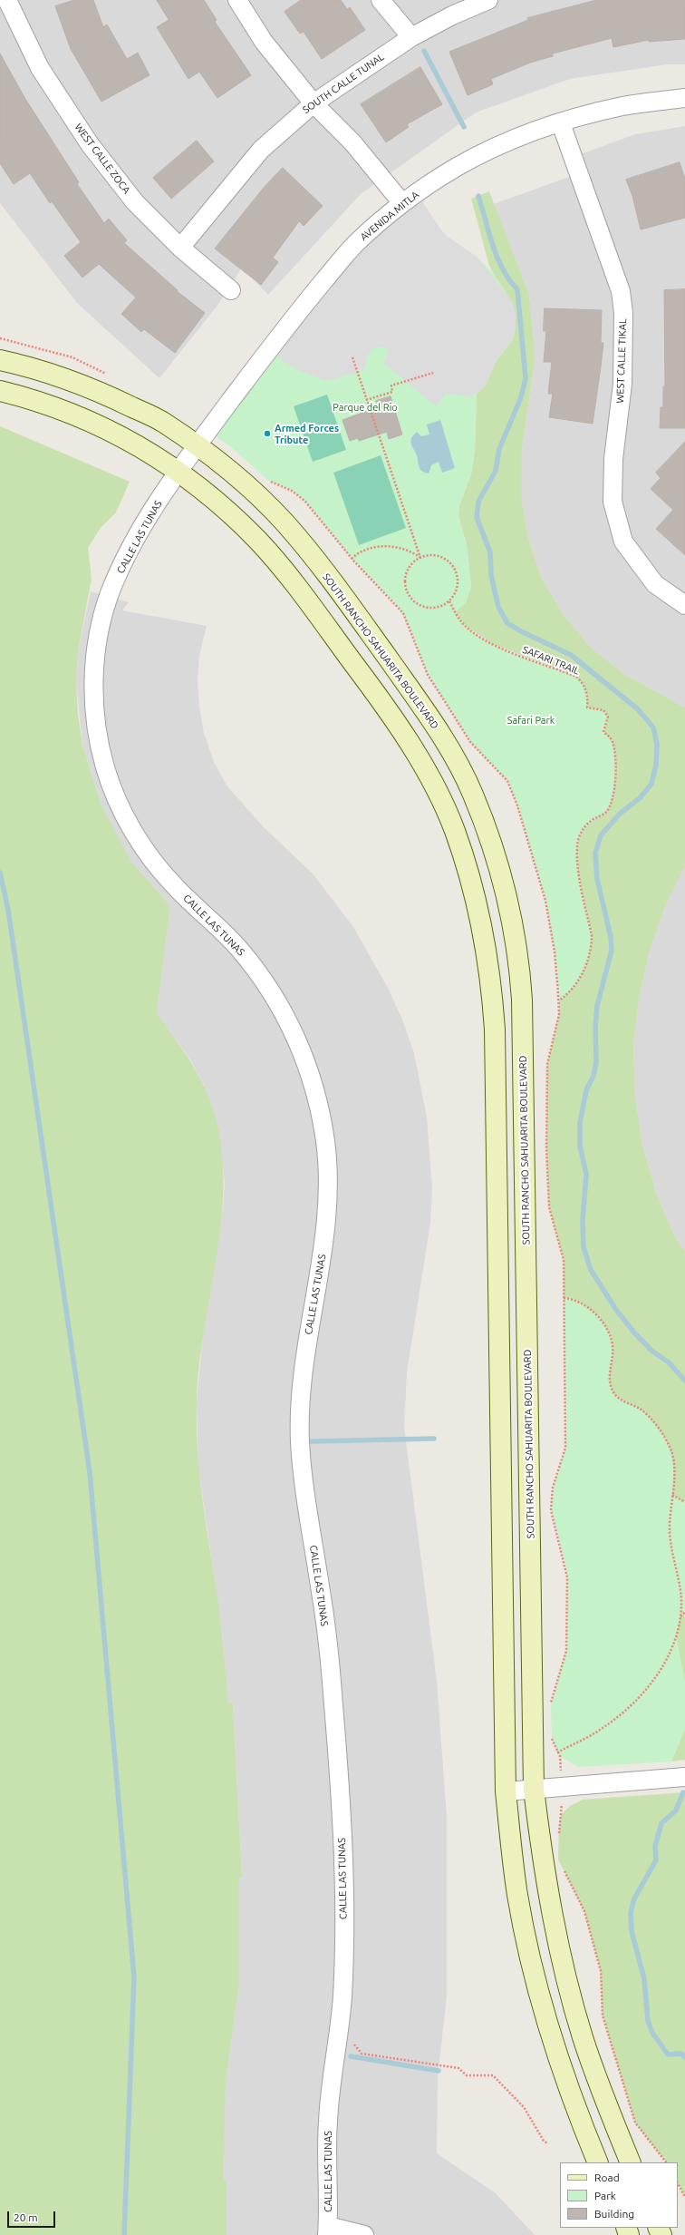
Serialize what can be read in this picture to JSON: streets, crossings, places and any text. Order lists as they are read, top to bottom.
{
  "streets": {
    "street": [
      "SOUTH CALLE TUNAL",
      "WEST CALLE ZOCA",
      "AVENIDA MITLA",
      "WEST CALLE TIKAL",
      "CALLE LAS TUNAS",
      "SOUTH RANCHO SAHUARITA BOULEVARD"
    ],
    "path": ["SAFARI TRAIL"]
  },
  "crossings": [
    ["SOUTH CALLE TUNAL", "WEST CALLE ZOCA"],
    ["AVENIDA MITLA", "WEST CALLE TIKAL"],
    ["AVENIDA MITLA", "CALLE LAS TUNAS"],
    ["AVENIDA MITLA", "SOUTH RANCHO SAHUARITA BOULEVARD"],
    ["CALLE LAS TUNAS", "SOUTH RANCHO SAHUARITA BOULEVARD"]
  ],
  "parks": ["Parque del Rio", "Safari Park"],
  "places": ["Armed Forces Tribute"],
  "legend": ["Road", "Park", "Building"],
  "scale_bar": "20 m"
}
